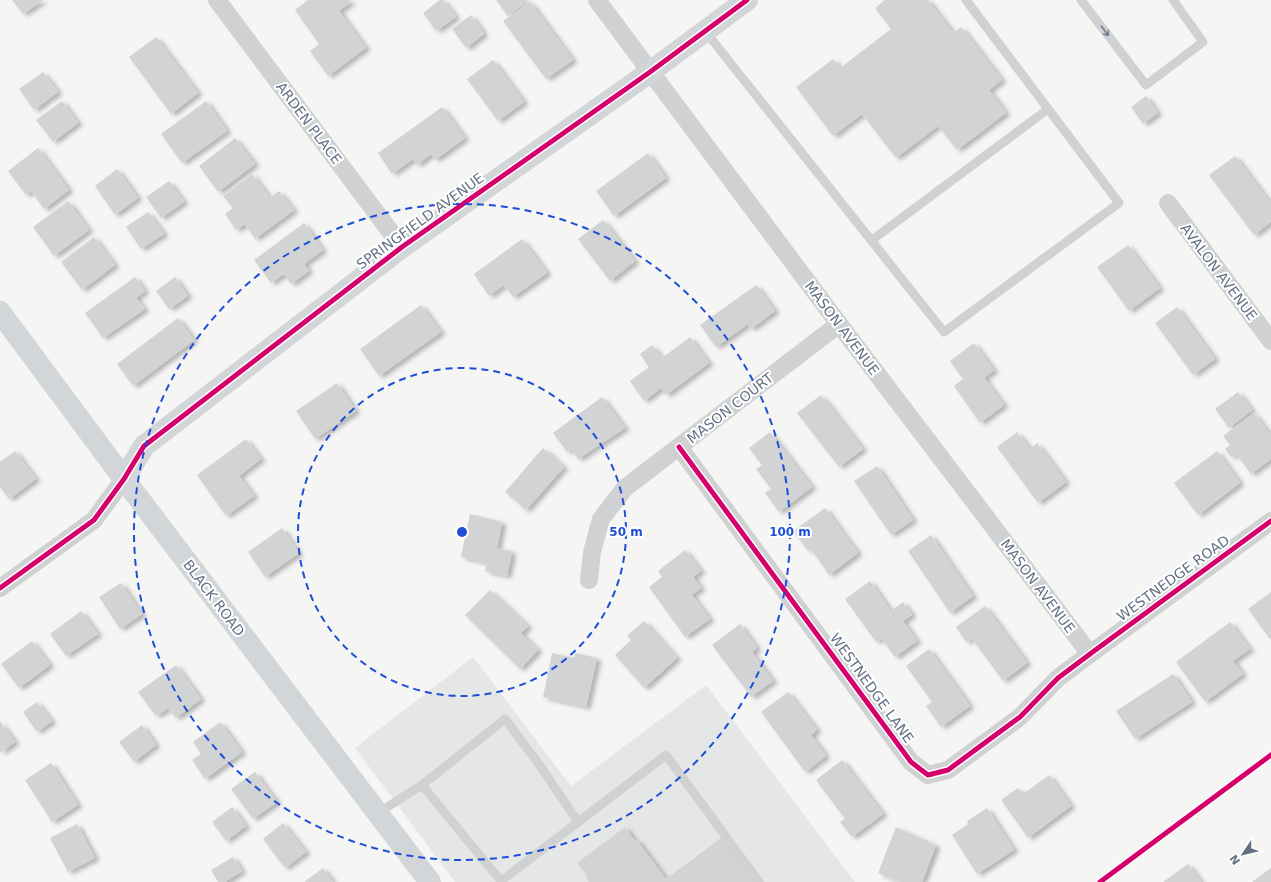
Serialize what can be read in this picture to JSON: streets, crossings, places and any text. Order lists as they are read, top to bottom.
{
  "streets": {
    "street": [
      "ARDEN PLACE",
      "SPRINGFIELD AVENUE",
      "AVALON AVENUE",
      "MASON AVENUE",
      "MASON COURT",
      "WESTNEDGE ROAD",
      "BLACK ROAD",
      "WESTNEDGE LANE"
    ]
  },
  "crossings": [
    ["ARDEN PLACE", "SPRINGFIELD AVENUE"],
    ["SPRINGFIELD AVENUE", "MASON AVENUE"],
    ["SPRINGFIELD AVENUE", "BLACK ROAD"],
    ["MASON AVENUE", "MASON COURT"],
    ["MASON AVENUE", "WESTNEDGE ROAD"],
    ["MASON AVENUE", "WESTNEDGE LANE"],
    ["MASON COURT", "WESTNEDGE LANE"],
    ["WESTNEDGE ROAD", "WESTNEDGE LANE"]
  ],
  "north": "bottom left",
  "rings": ["50 m", "100 m"]
}
